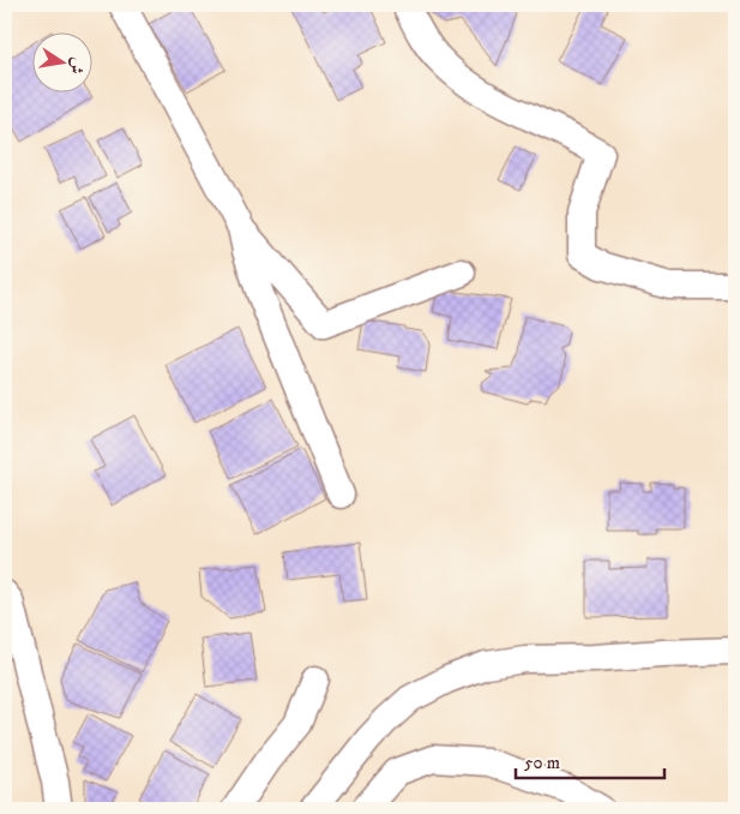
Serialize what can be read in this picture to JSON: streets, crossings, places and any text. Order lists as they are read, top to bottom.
{
  "scale_bar": "50 m",
  "north": "right"
}
